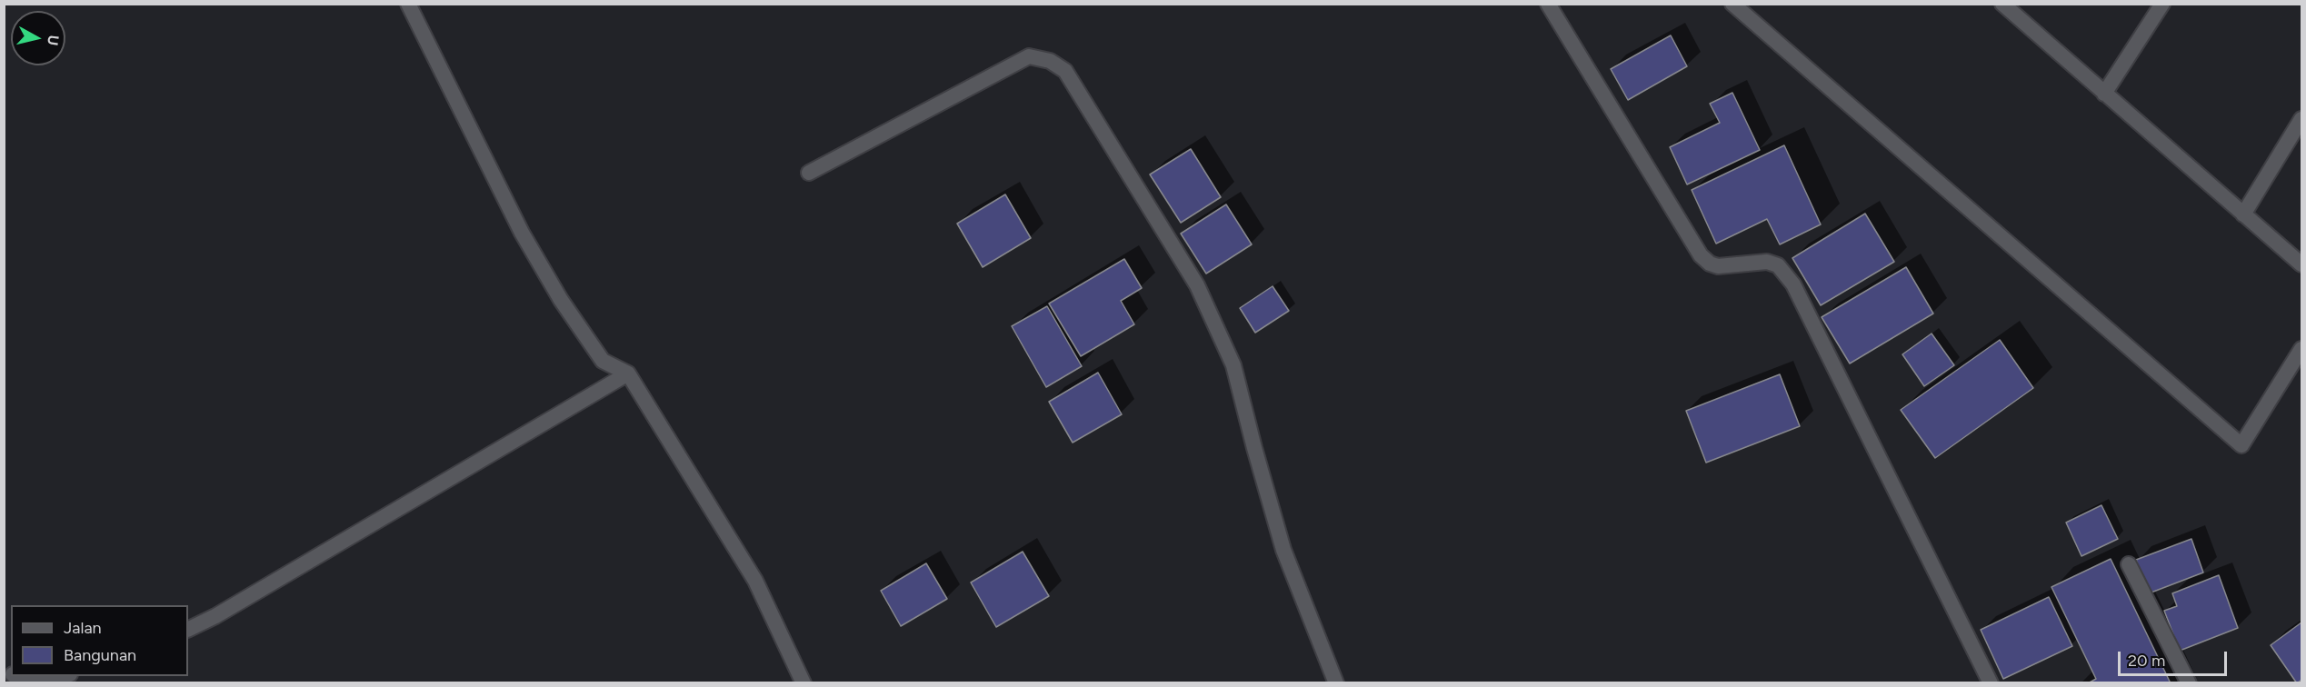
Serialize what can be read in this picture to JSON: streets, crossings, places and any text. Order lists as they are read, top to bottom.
{
  "legend": ["Jalan", "Bangunan"],
  "scale_bar": "20 m",
  "north": "right"
}
